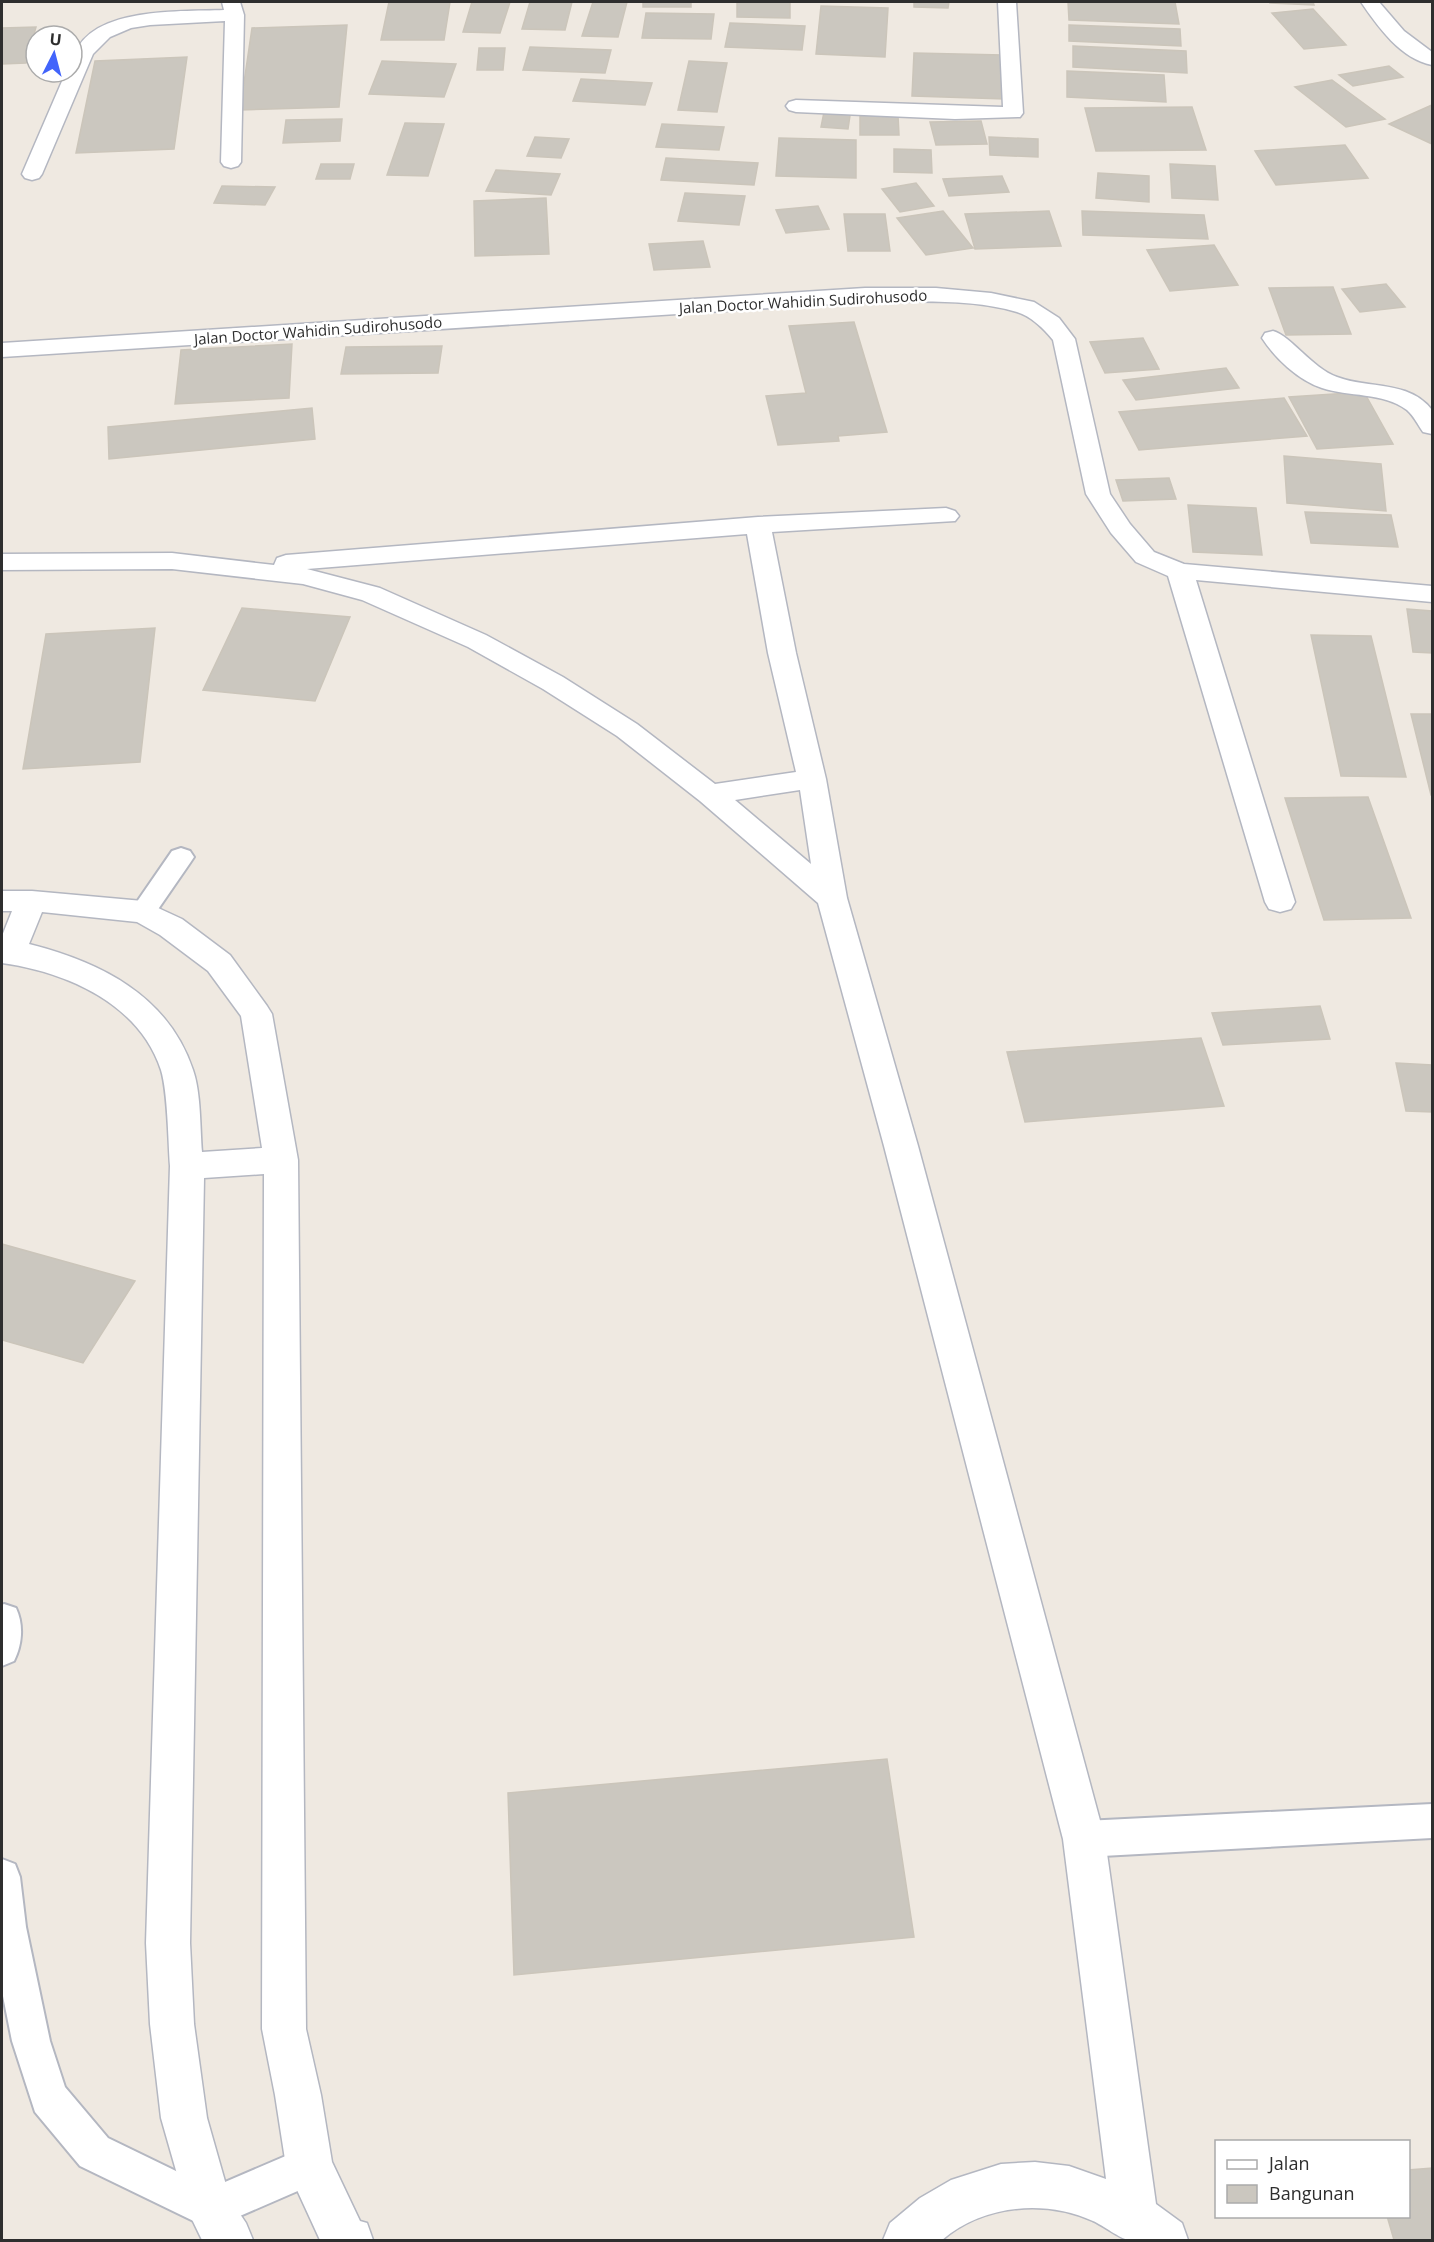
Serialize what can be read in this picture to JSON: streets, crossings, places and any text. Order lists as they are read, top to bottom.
{
  "streets": {
    "street": ["Jalan Doctor Wahidin Sudirohusodo"]
  },
  "legend": ["Jalan", "Bangunan"],
  "north": "top"
}
